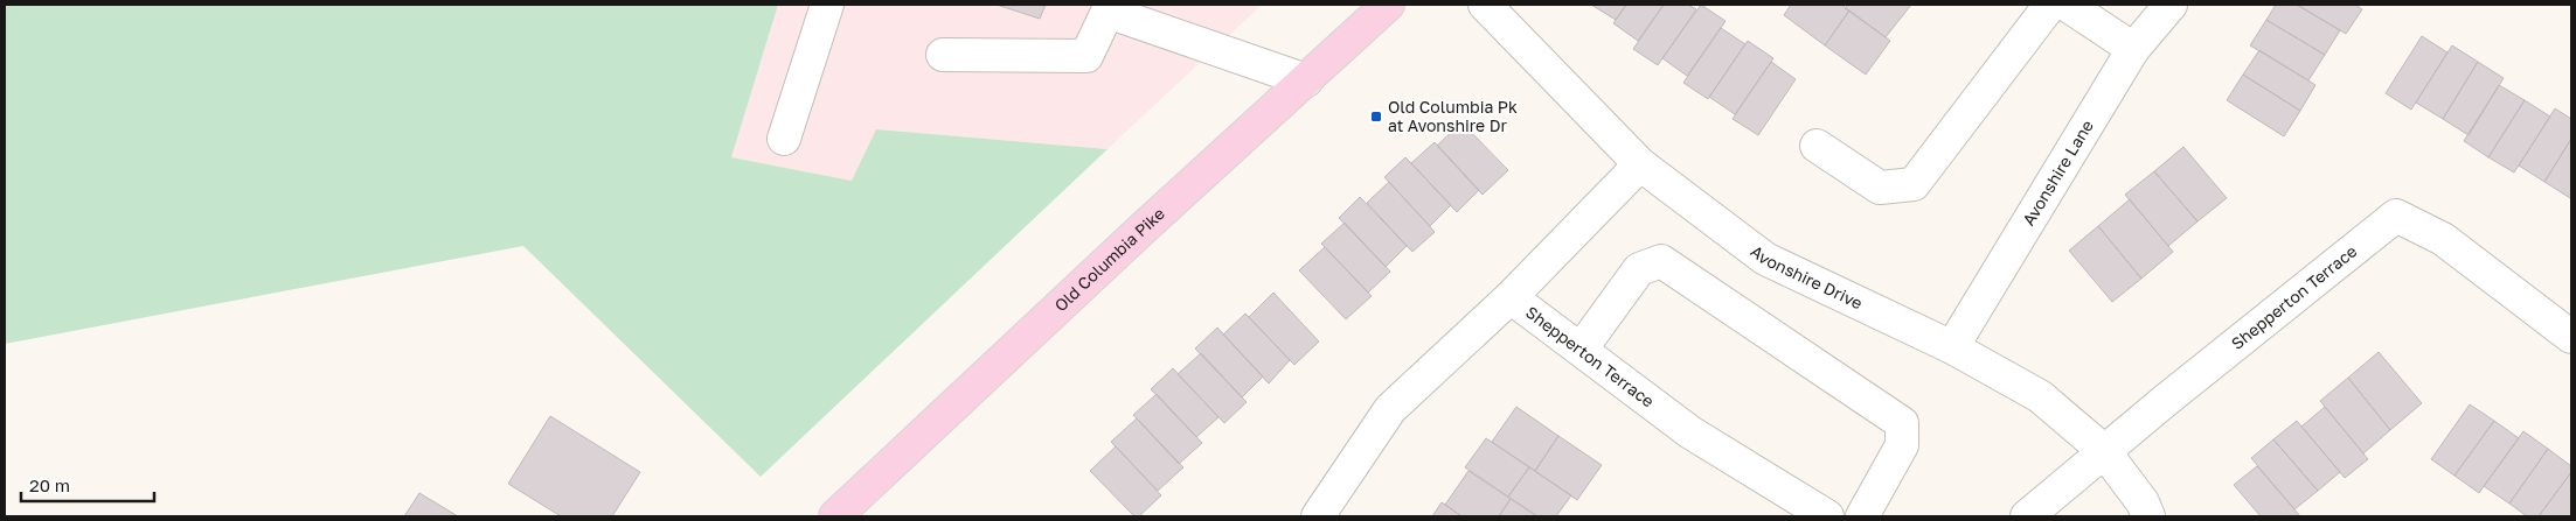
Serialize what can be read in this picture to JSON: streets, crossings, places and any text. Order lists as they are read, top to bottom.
{
  "streets": {
    "main road": ["Old Columbia Pike"],
    "street": ["Avonshire Lane", "Avonshire Drive", "Shepperton Terrace"]
  },
  "crossings": [
    ["Avonshire Lane", "Avonshire Drive"],
    ["Avonshire Drive", "Shepperton Terrace"]
  ],
  "places": {
    "transit": ["Old Columbia Pk at Avonshire Dr"]
  },
  "scale_bar": "20 m"
}
